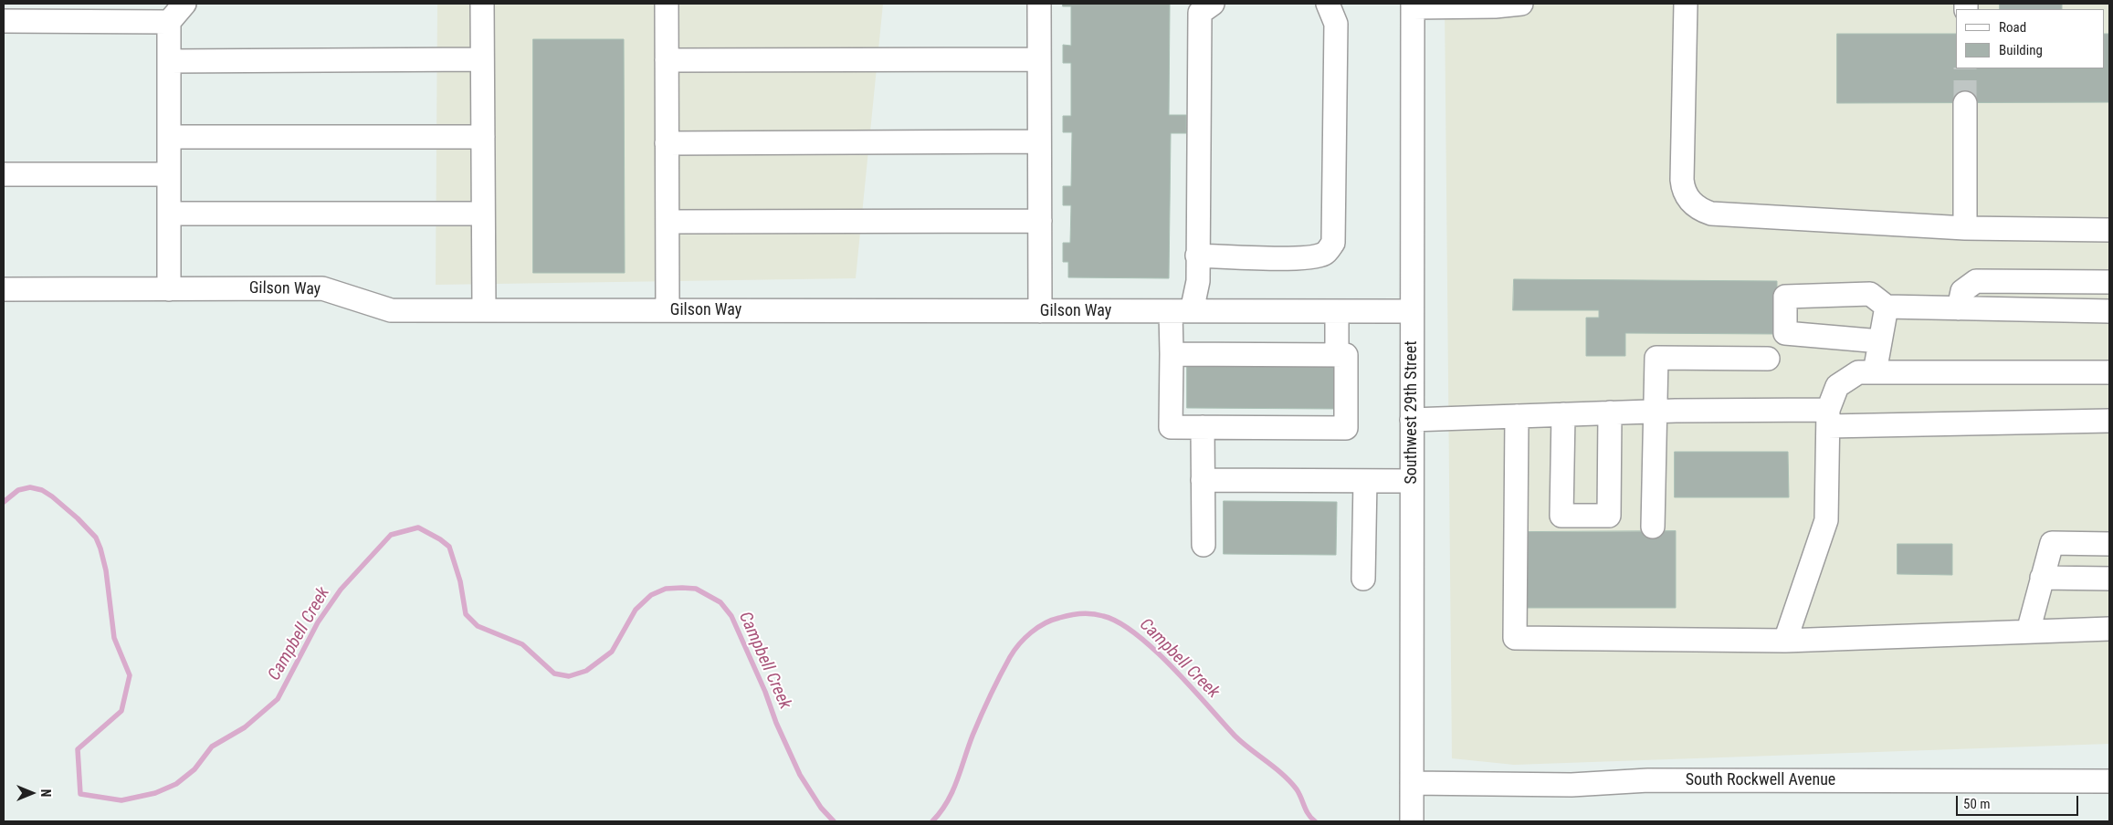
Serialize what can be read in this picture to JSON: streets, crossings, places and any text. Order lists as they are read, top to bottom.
{
  "streets": {
    "street": ["Gilson Way", "Southwest 29th Street", "South Rockwell Avenue"]
  },
  "crossings": [
    ["Gilson Way", "Southwest 29th Street"],
    ["Southwest 29th Street", "South Rockwell Avenue"]
  ],
  "water": ["Campbell Creek"],
  "legend": ["Road", "Building"],
  "scale_bar": "50 m",
  "north": "right"
}
